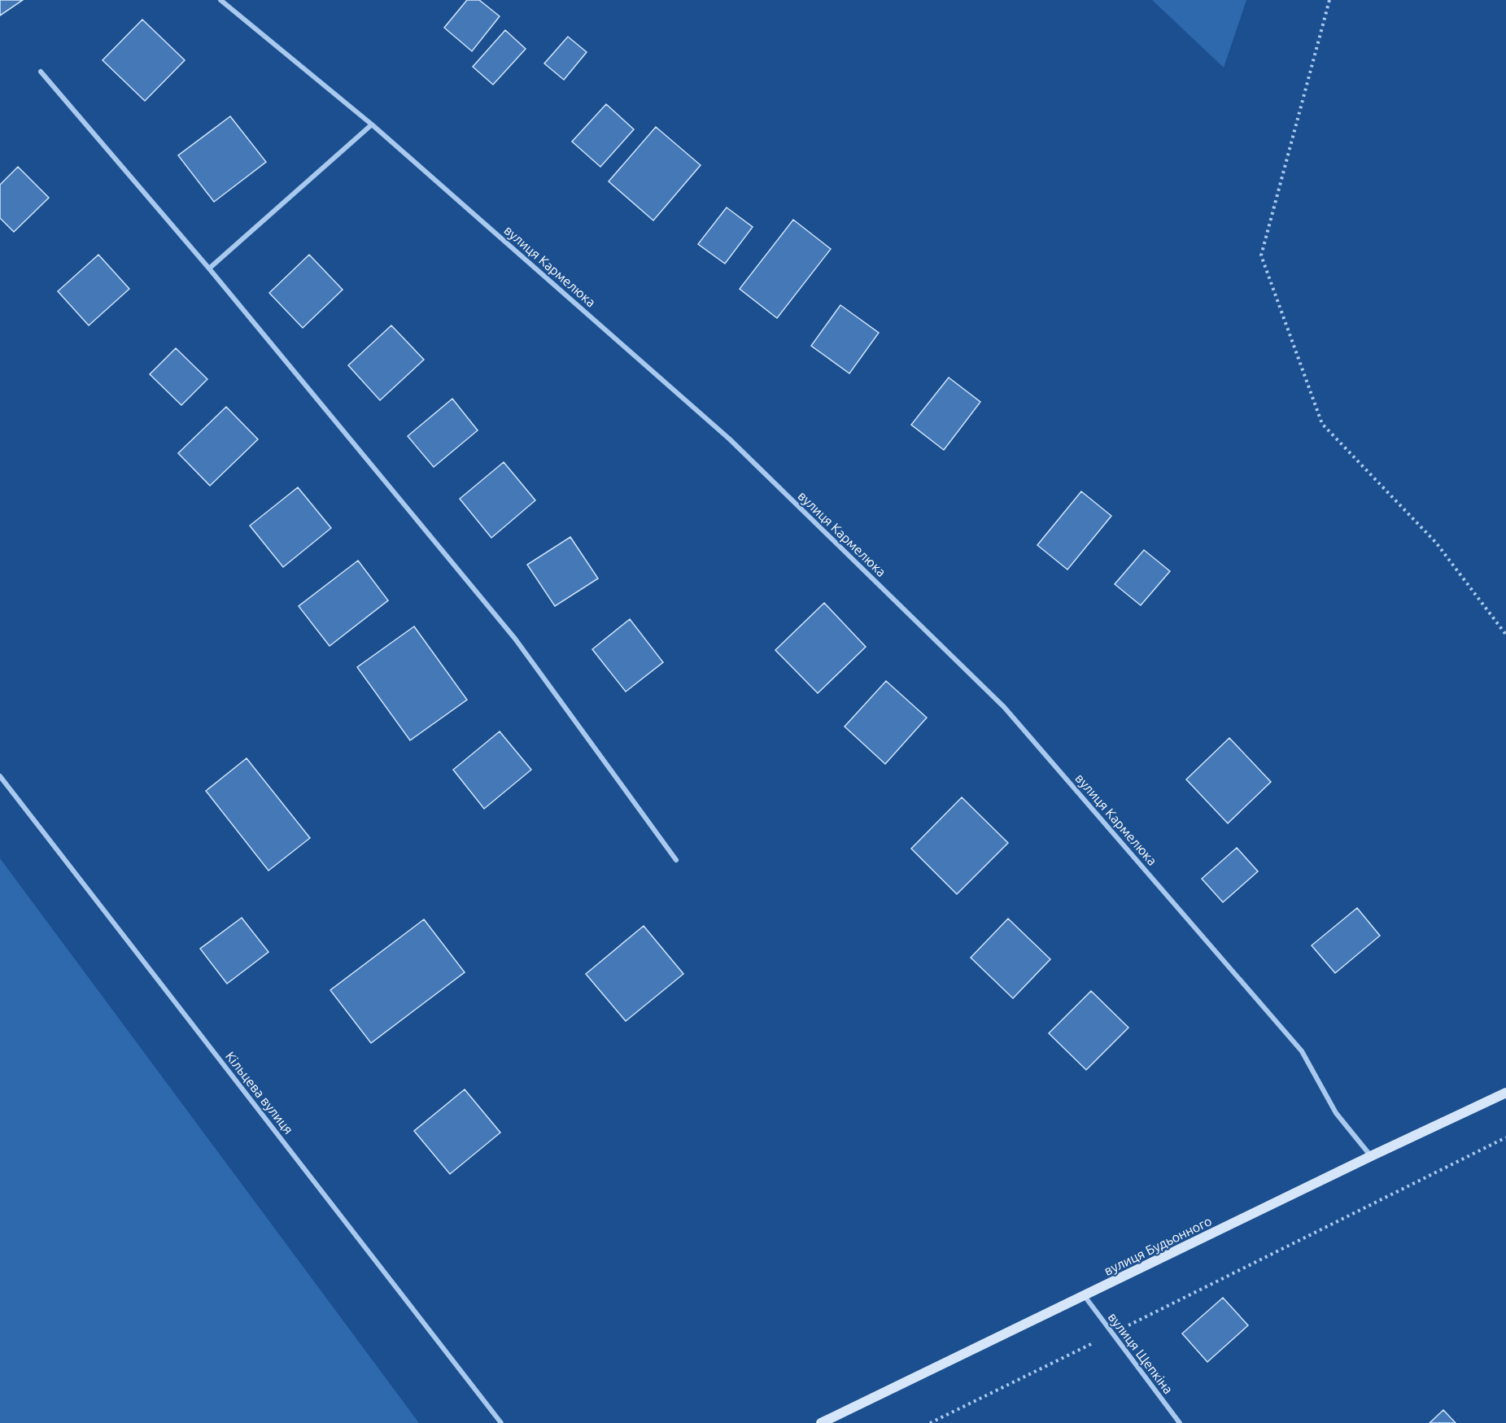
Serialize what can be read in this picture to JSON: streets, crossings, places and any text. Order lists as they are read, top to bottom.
{
  "streets": {
    "main road": ["вулиця Будьонного"],
    "street": ["вулиця Кармелюка", "Кільцева вулиця", "вулиця Щепкіна"]
  },
  "crossings": [
    ["вулиця Кармелюка", "вулиця Будьонного"],
    ["вулиця Будьонного", "вулиця Щепкіна"]
  ]
}
